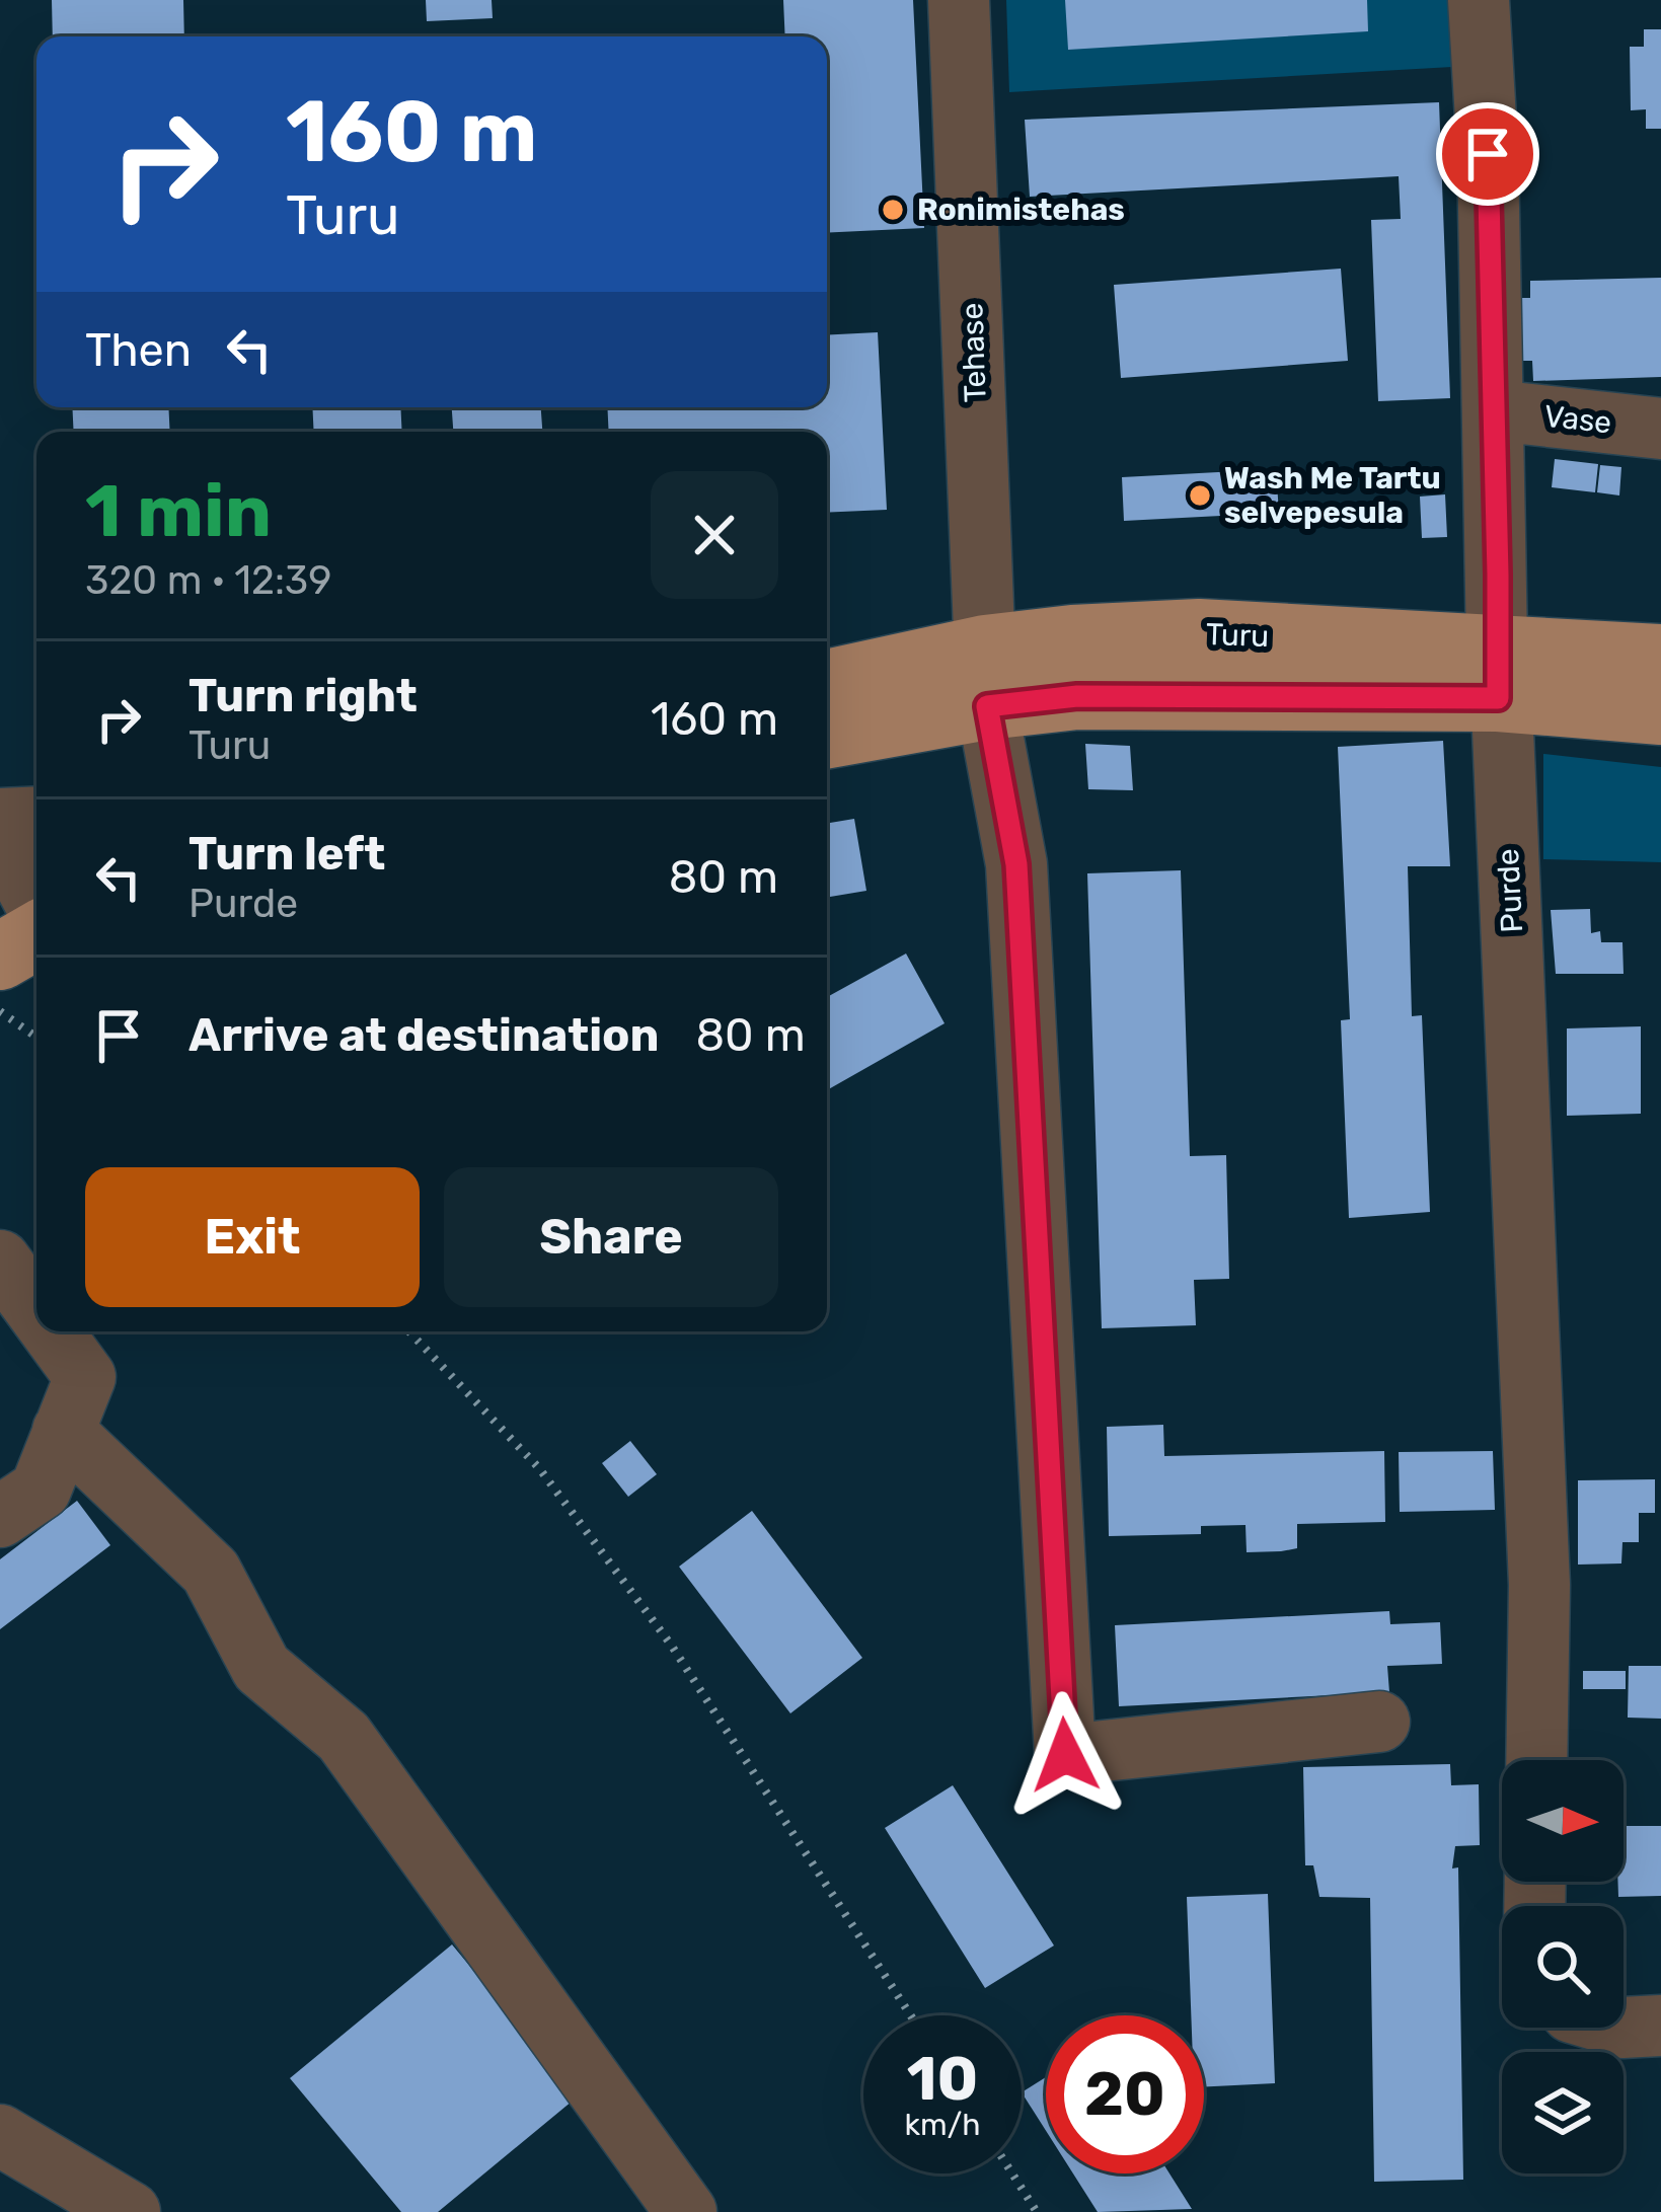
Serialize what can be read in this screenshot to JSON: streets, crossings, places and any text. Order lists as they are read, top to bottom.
{
  "streets": {
    "main road": ["Turu"],
    "street": ["Tehase", "Vase", "Purde"]
  },
  "crossings": [
    ["Tehase", "Turu"],
    ["Vase", "Purde"],
    ["Turu", "Purde"]
  ],
  "places": ["Ronimistehas", "Wash Me Tartu selvepesula"],
  "north": "right",
  "page": {
    "turn": ["160 m", "Turu"],
    "then": "Then",
    "heading": ["1 min", "320 m · 12:39"],
    "list": [
      {
        "name": "Turn right",
        "note": "Turu",
        "value": "160 m"
      },
      {
        "name": "Turn left",
        "note": "Purde",
        "value": "80 m"
      },
      {
        "name": "Arrive at destination",
        "value": "80 m"
      }
    ],
    "buttons": ["Exit", "Share"],
    "speed": "10 km/h",
    "limit": "20"
  }
}
